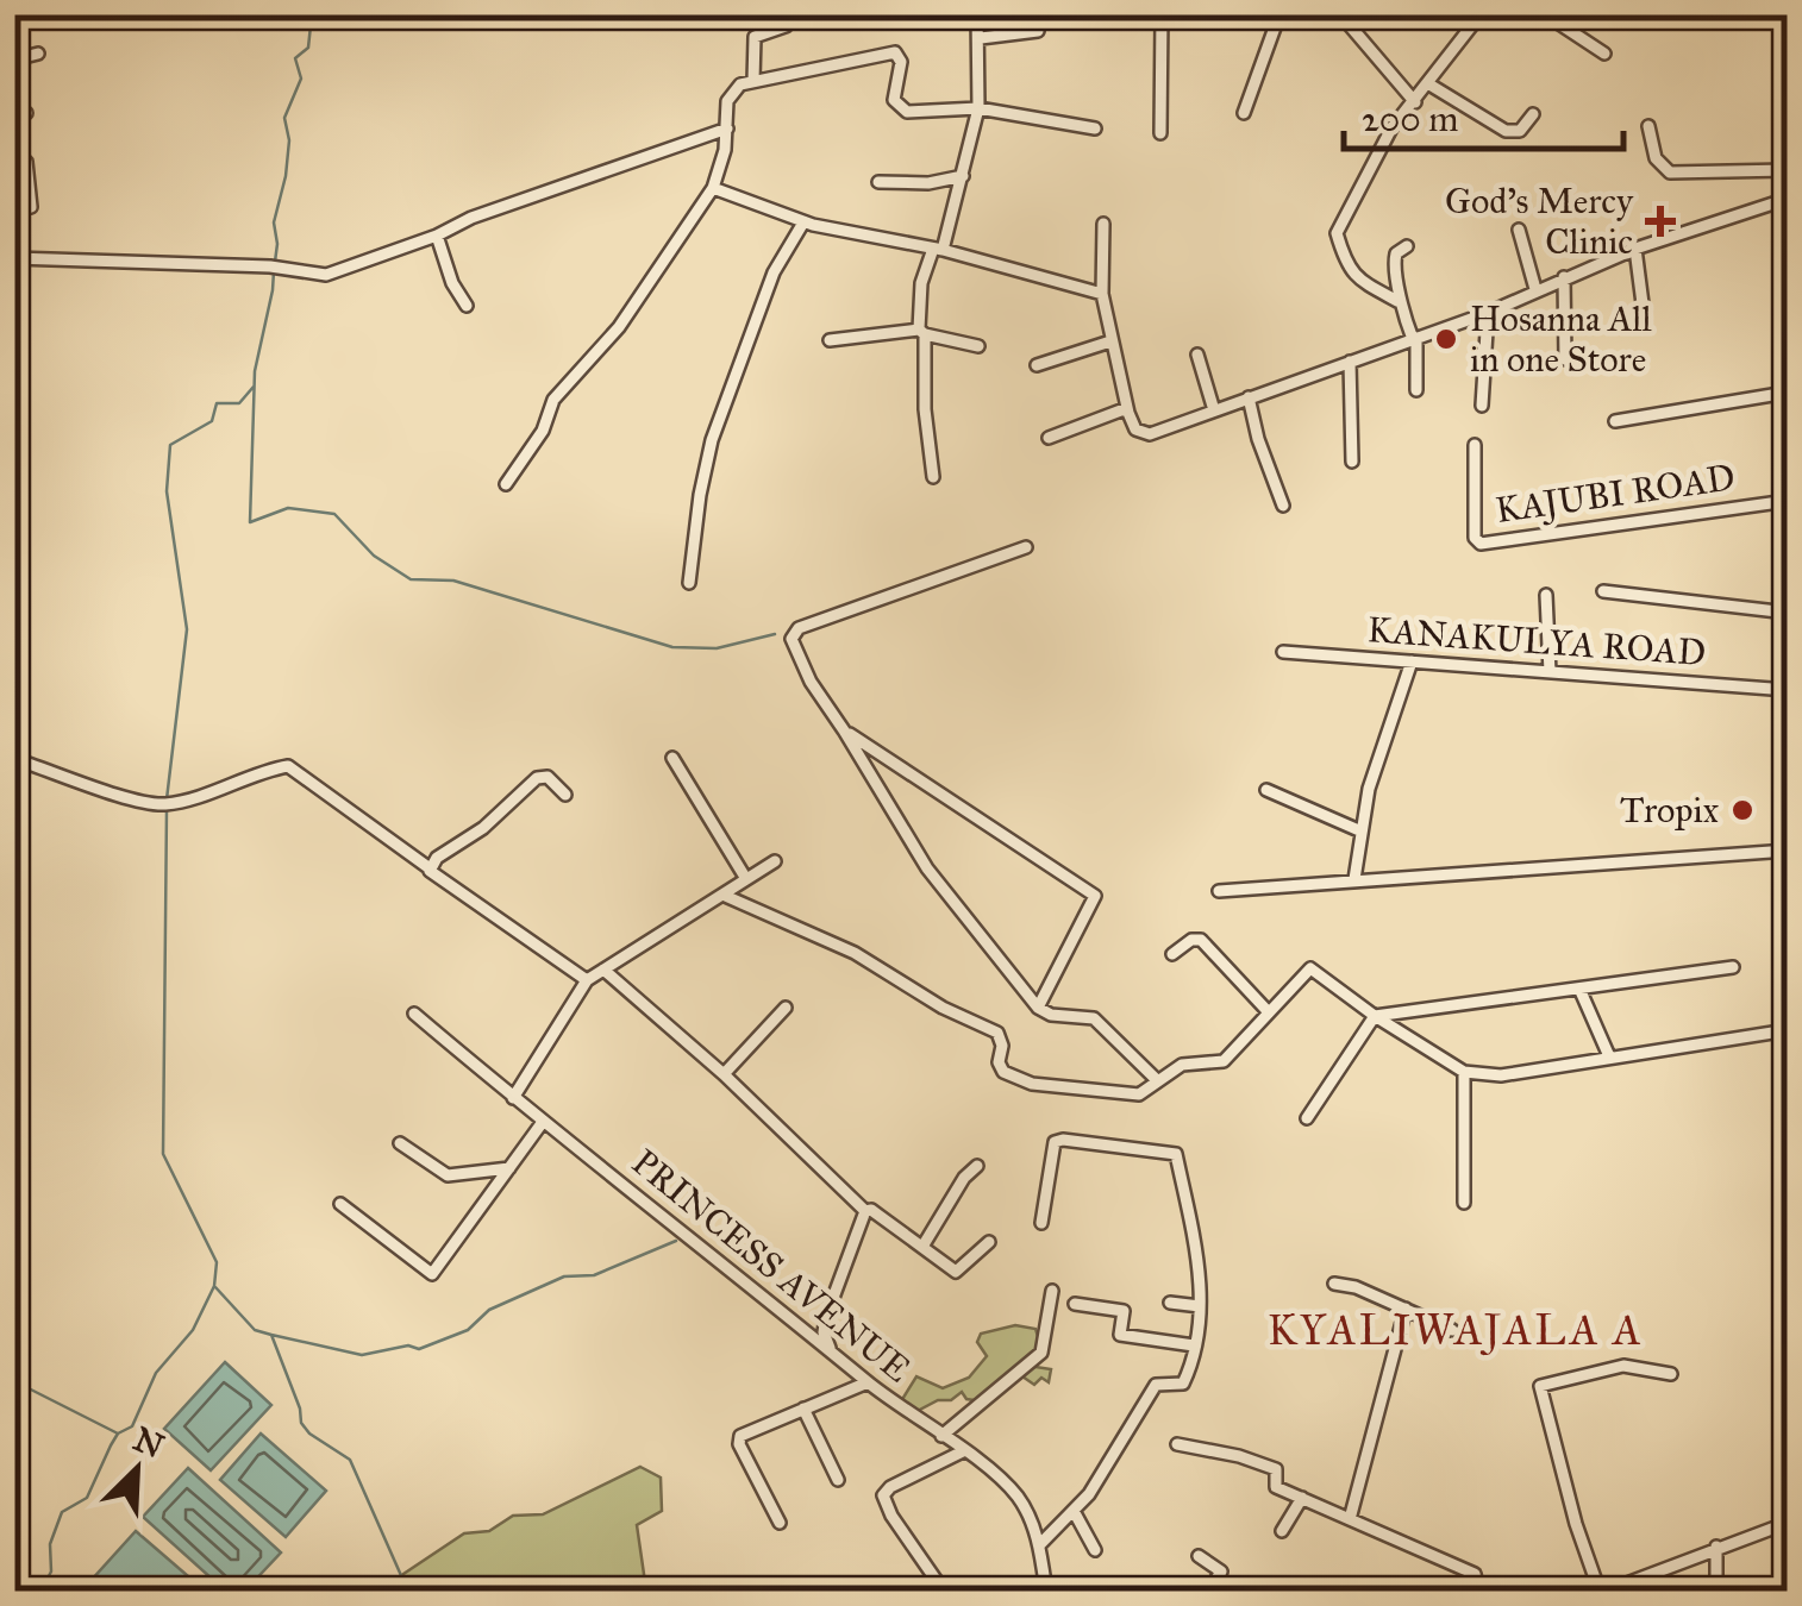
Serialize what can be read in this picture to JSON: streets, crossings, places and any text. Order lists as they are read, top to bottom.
{
  "streets": {
    "street": ["KAJUBI ROAD", "KANAKULYA ROAD", "PRINCESS AVENUE"]
  },
  "districts": ["KYALIWAJALA A"],
  "places": {
    "health": ["God's Mercy Clinic"],
    "other": ["Hosanna All in one Store", "Tropix"]
  },
  "scale_bar": "200 m",
  "north": "top right"
}
